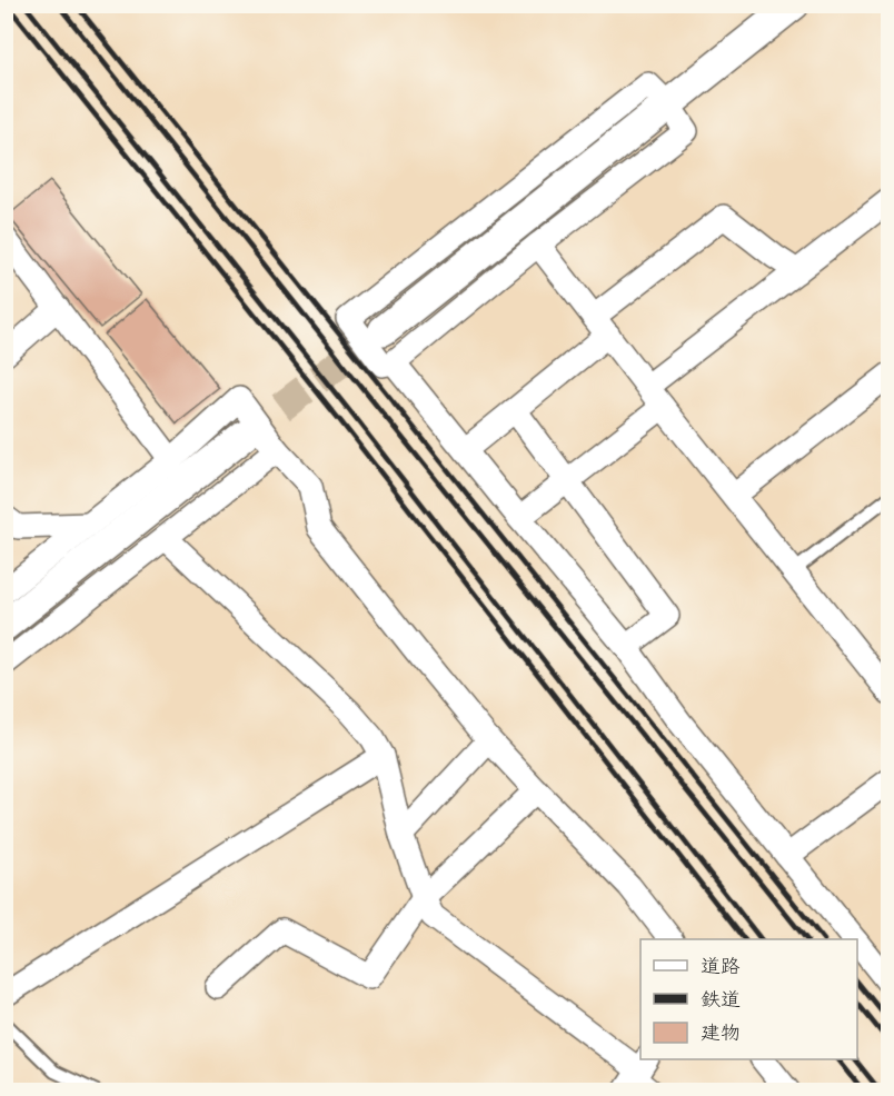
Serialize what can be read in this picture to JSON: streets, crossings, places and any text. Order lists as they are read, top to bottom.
{
  "legend": ["道路", "鉄道", "建物"]
}
